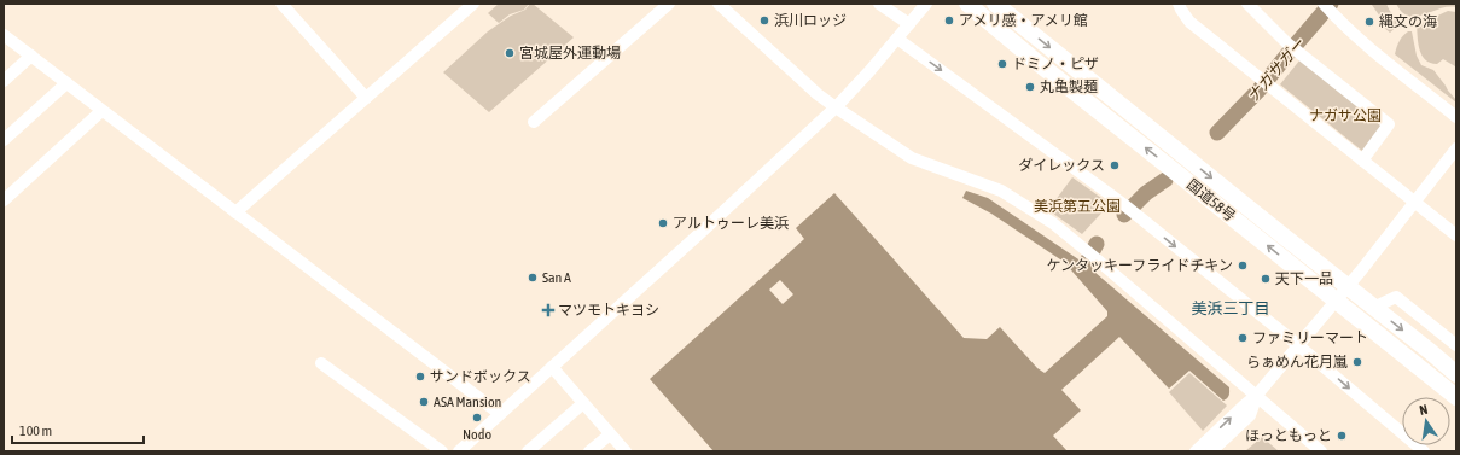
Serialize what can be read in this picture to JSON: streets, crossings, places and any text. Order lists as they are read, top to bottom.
{
  "streets": {
    "highway": ["国道58号"]
  },
  "districts": ["美浜三丁目"],
  "water": ["ナガサガー"],
  "parks": ["ナガサ公園", "美浜第五公園"],
  "places": {
    "other": [
      "浜川ロッジ",
      "アメリ感・アメリ館",
      "縄文の海",
      "宮城屋外運動場",
      "ドミノ・ピザ",
      "丸亀製麺",
      "ダイレックス",
      "アルトゥーレ美浜",
      "ケンタッキーフライドチキン",
      "San A",
      "天下一品",
      "ファミリーマート",
      "らぁめん花月嵐",
      "サンドボックス",
      "ASA Mansion",
      "Nodo",
      "ほっともっと"
    ],
    "health": ["マツモトキヨシ"]
  },
  "scale_bar": "100 m",
  "north": "top"
}
